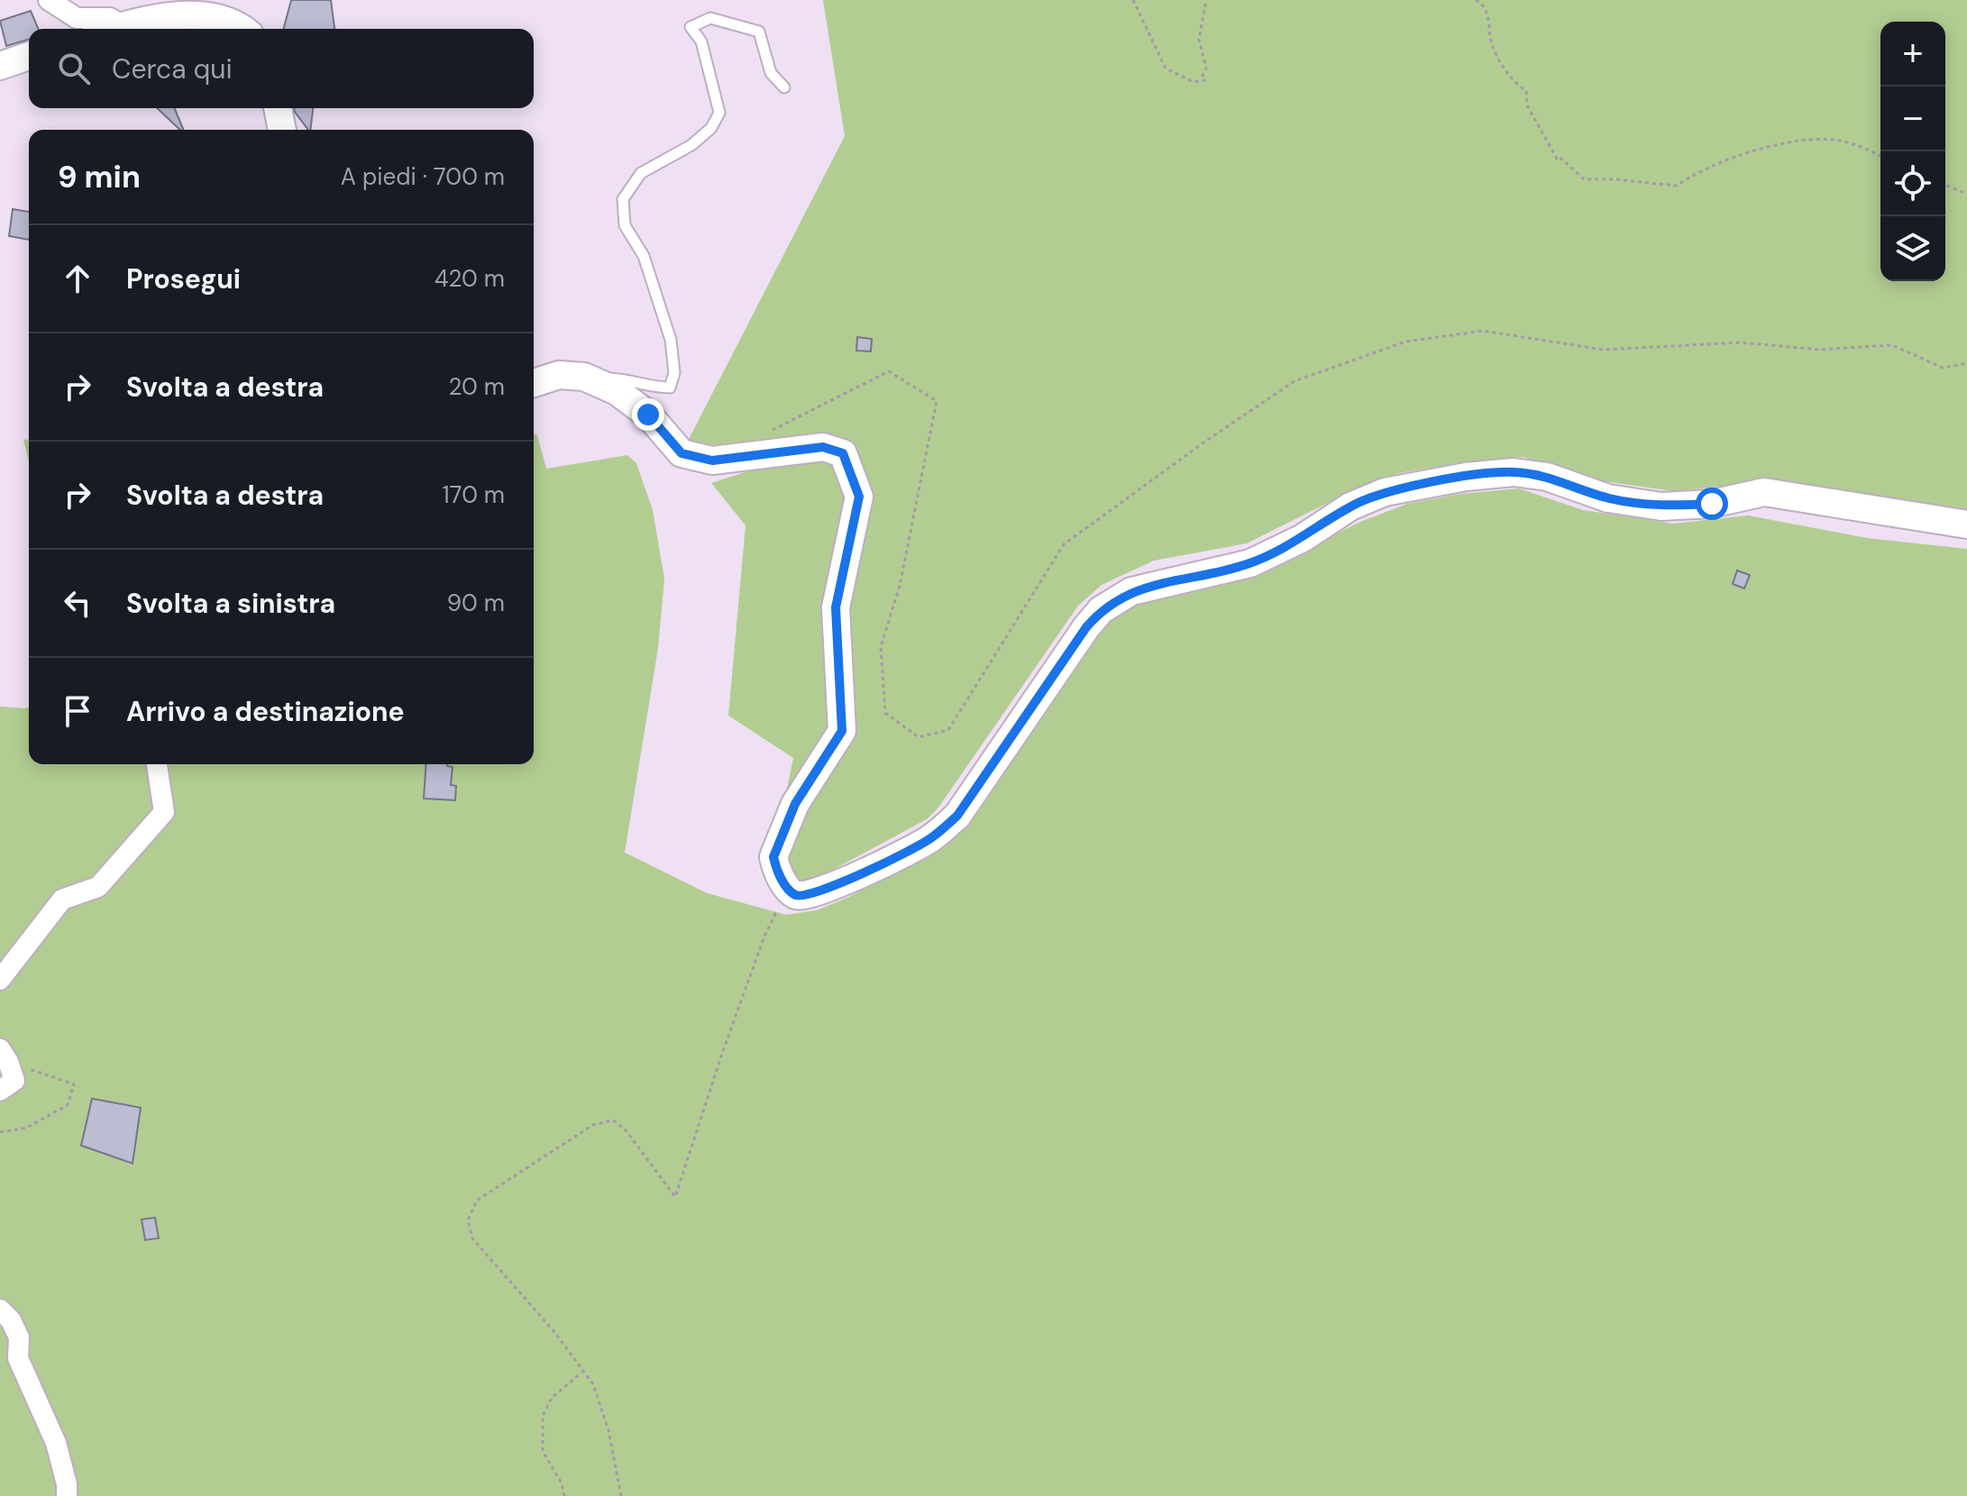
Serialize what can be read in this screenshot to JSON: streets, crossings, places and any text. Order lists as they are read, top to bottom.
{
  "page": {
    "map_buttons": ["+", "−"],
    "search": "Cerca qui",
    "heading": ["9 min", "A piedi · 700 m"],
    "list": [
      ["Prosegui", "420 m"],
      ["Svolta a destra", "20 m"],
      ["Svolta a destra", "170 m"],
      ["Svolta a sinistra", "90 m"],
      "Arrivo a destinazione"
    ]
  }
}
